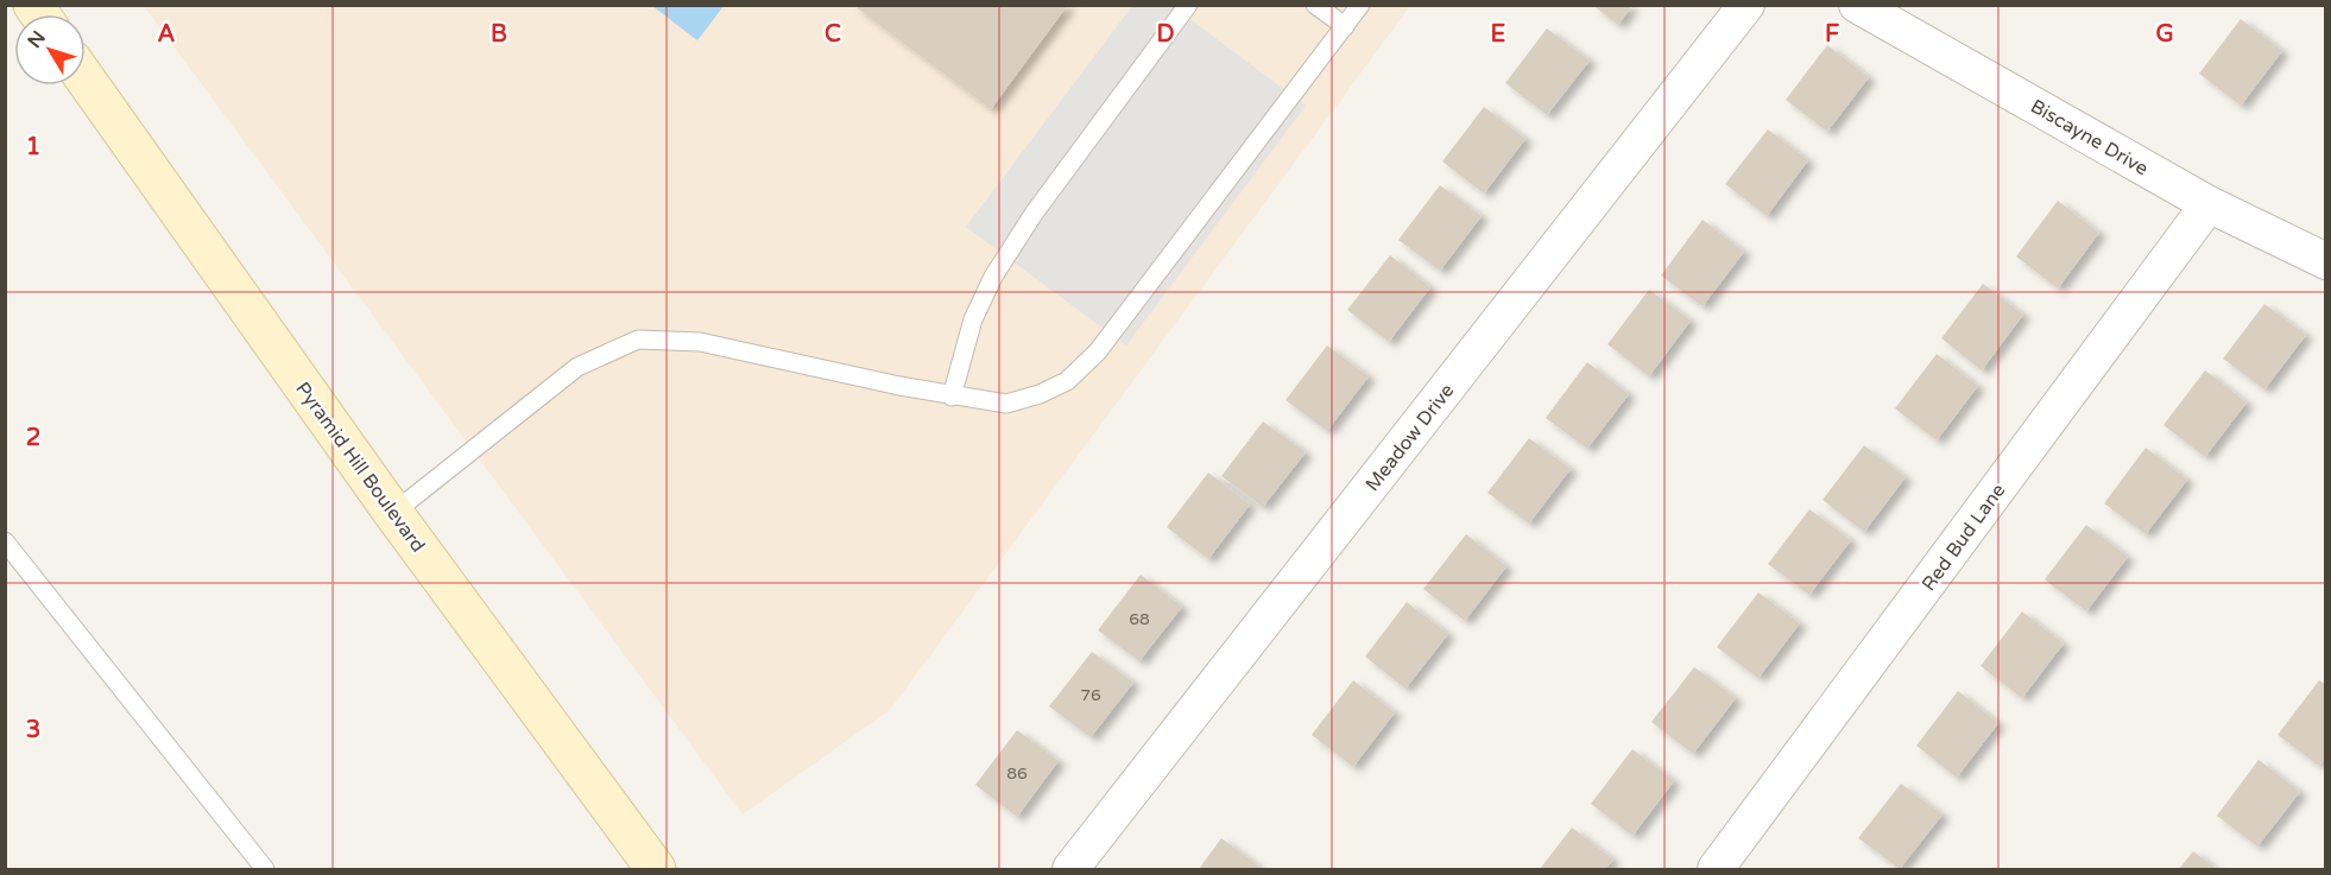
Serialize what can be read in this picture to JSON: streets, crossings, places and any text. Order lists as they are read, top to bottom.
{
  "streets": {
    "main road": ["Pyramid Hill Boulevard"],
    "street": ["Biscayne Drive", "Meadow Drive", "Red Bud Lane"]
  },
  "crossings": [
    ["Biscayne Drive", "Red Bud Lane"]
  ],
  "house_numbers": ["68", "76", "86"],
  "north": "top left",
  "grid": {
    "columns": [
      "A",
      "B",
      "C",
      "D",
      "E",
      "F",
      "G"
    ],
    "rows": ["1", "2", "3"]
  }
}
